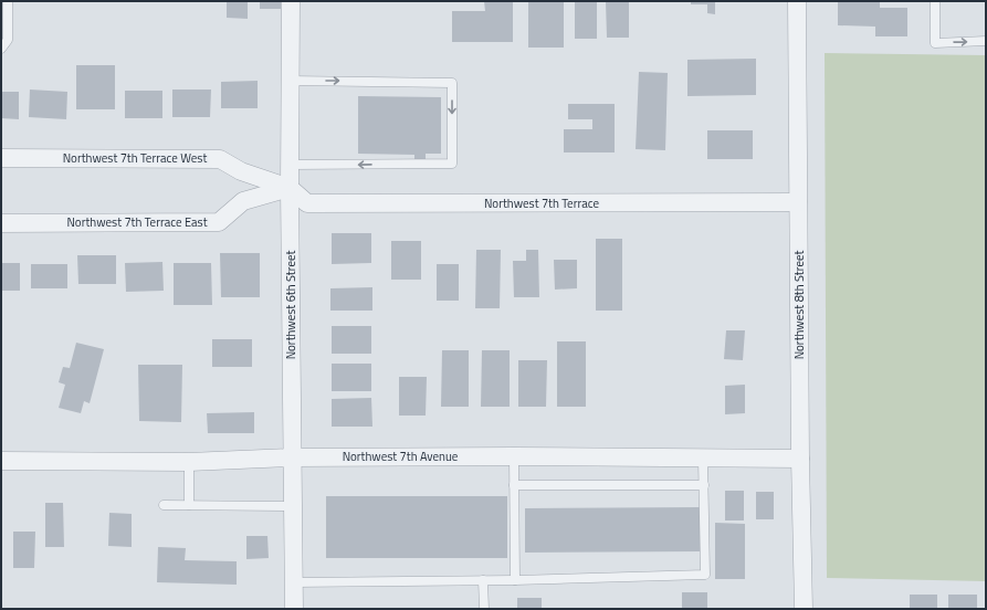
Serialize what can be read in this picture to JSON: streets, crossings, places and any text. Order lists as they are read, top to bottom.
{
  "streets": {
    "street": [
      "Northwest 7th Terrace West",
      "Northwest 7th Terrace",
      "Northwest 7th Terrace East",
      "Northwest 6th Street",
      "Northwest 8th Street",
      "Northwest 7th Avenue"
    ]
  },
  "crossings": [
    ["Northwest 7th Terrace West", "Northwest 7th Terrace"],
    ["Northwest 7th Terrace West", "Northwest 7th Terrace East"],
    ["Northwest 7th Terrace West", "Northwest 6th Street"],
    ["Northwest 7th Terrace", "Northwest 7th Terrace East"],
    ["Northwest 7th Terrace", "Northwest 6th Street"],
    ["Northwest 7th Terrace", "Northwest 8th Street"],
    ["Northwest 7th Terrace East", "Northwest 6th Street"],
    ["Northwest 6th Street", "Northwest 7th Avenue"],
    ["Northwest 8th Street", "Northwest 7th Avenue"]
  ]
}
